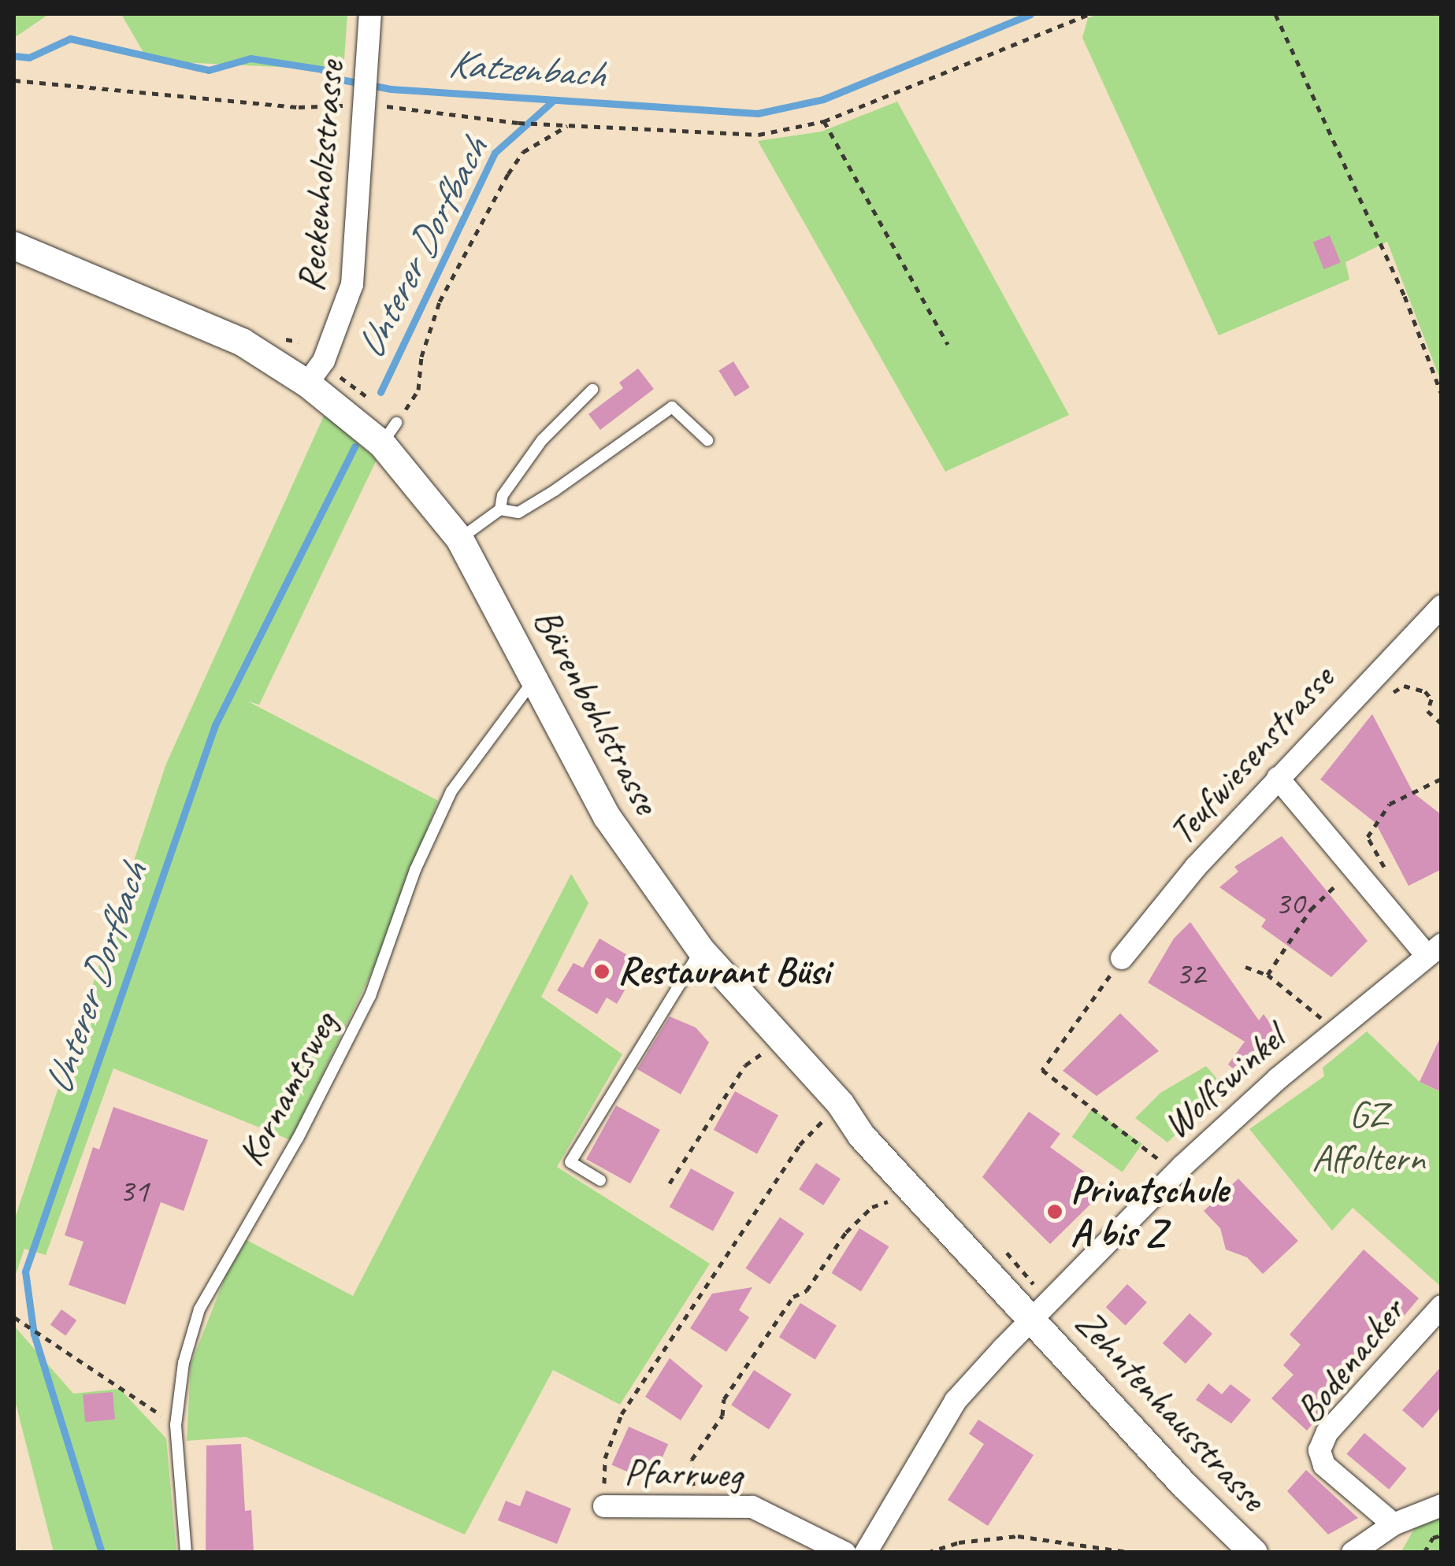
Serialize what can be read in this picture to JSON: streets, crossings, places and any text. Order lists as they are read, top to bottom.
{
  "streets": {
    "street": [
      "Reckenholzstrasse",
      "Bärenbohlstrasse",
      "Teufwiesenstrasse",
      "Wolfswinkel",
      "Bodenacker",
      "Zehntenhausstrasse",
      "Pfarrweg"
    ],
    "lane": ["Kornamtsweg"]
  },
  "crossings": [
    ["Reckenholzstrasse", "Bärenbohlstrasse"],
    ["Bärenbohlstrasse", "Wolfswinkel"],
    ["Bärenbohlstrasse", "Kornamtsweg"],
    ["Bärenbohlstrasse", "Zehntenhausstrasse"],
    ["Wolfswinkel", "Zehntenhausstrasse"]
  ],
  "water": ["Katzenbach", "Unterer Dorfbach"],
  "parks": ["GZ Affoltern"],
  "places": ["Restaurant Büsi", "Privatschule A bis Z"],
  "house_numbers": ["30", "32", "31"]
}
